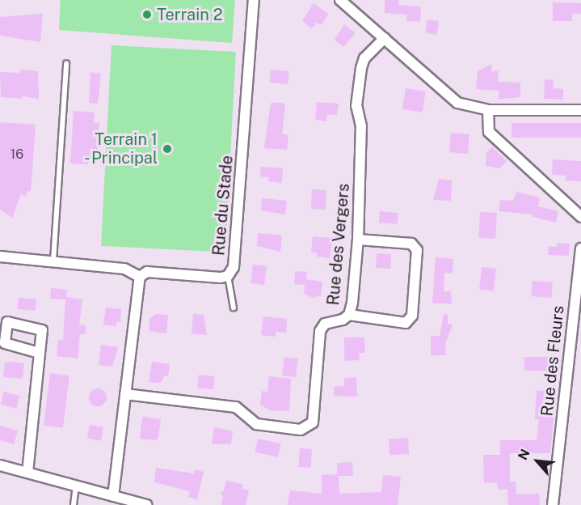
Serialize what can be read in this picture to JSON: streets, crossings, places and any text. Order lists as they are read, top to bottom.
{
  "streets": {
    "street": ["Rue du Stade", "Rue des Vergers", "Rue des Fleurs"]
  },
  "places": ["Terrain 2", "Terrain 1 - Principal"],
  "house_numbers": ["16"],
  "north": "top left"
}
